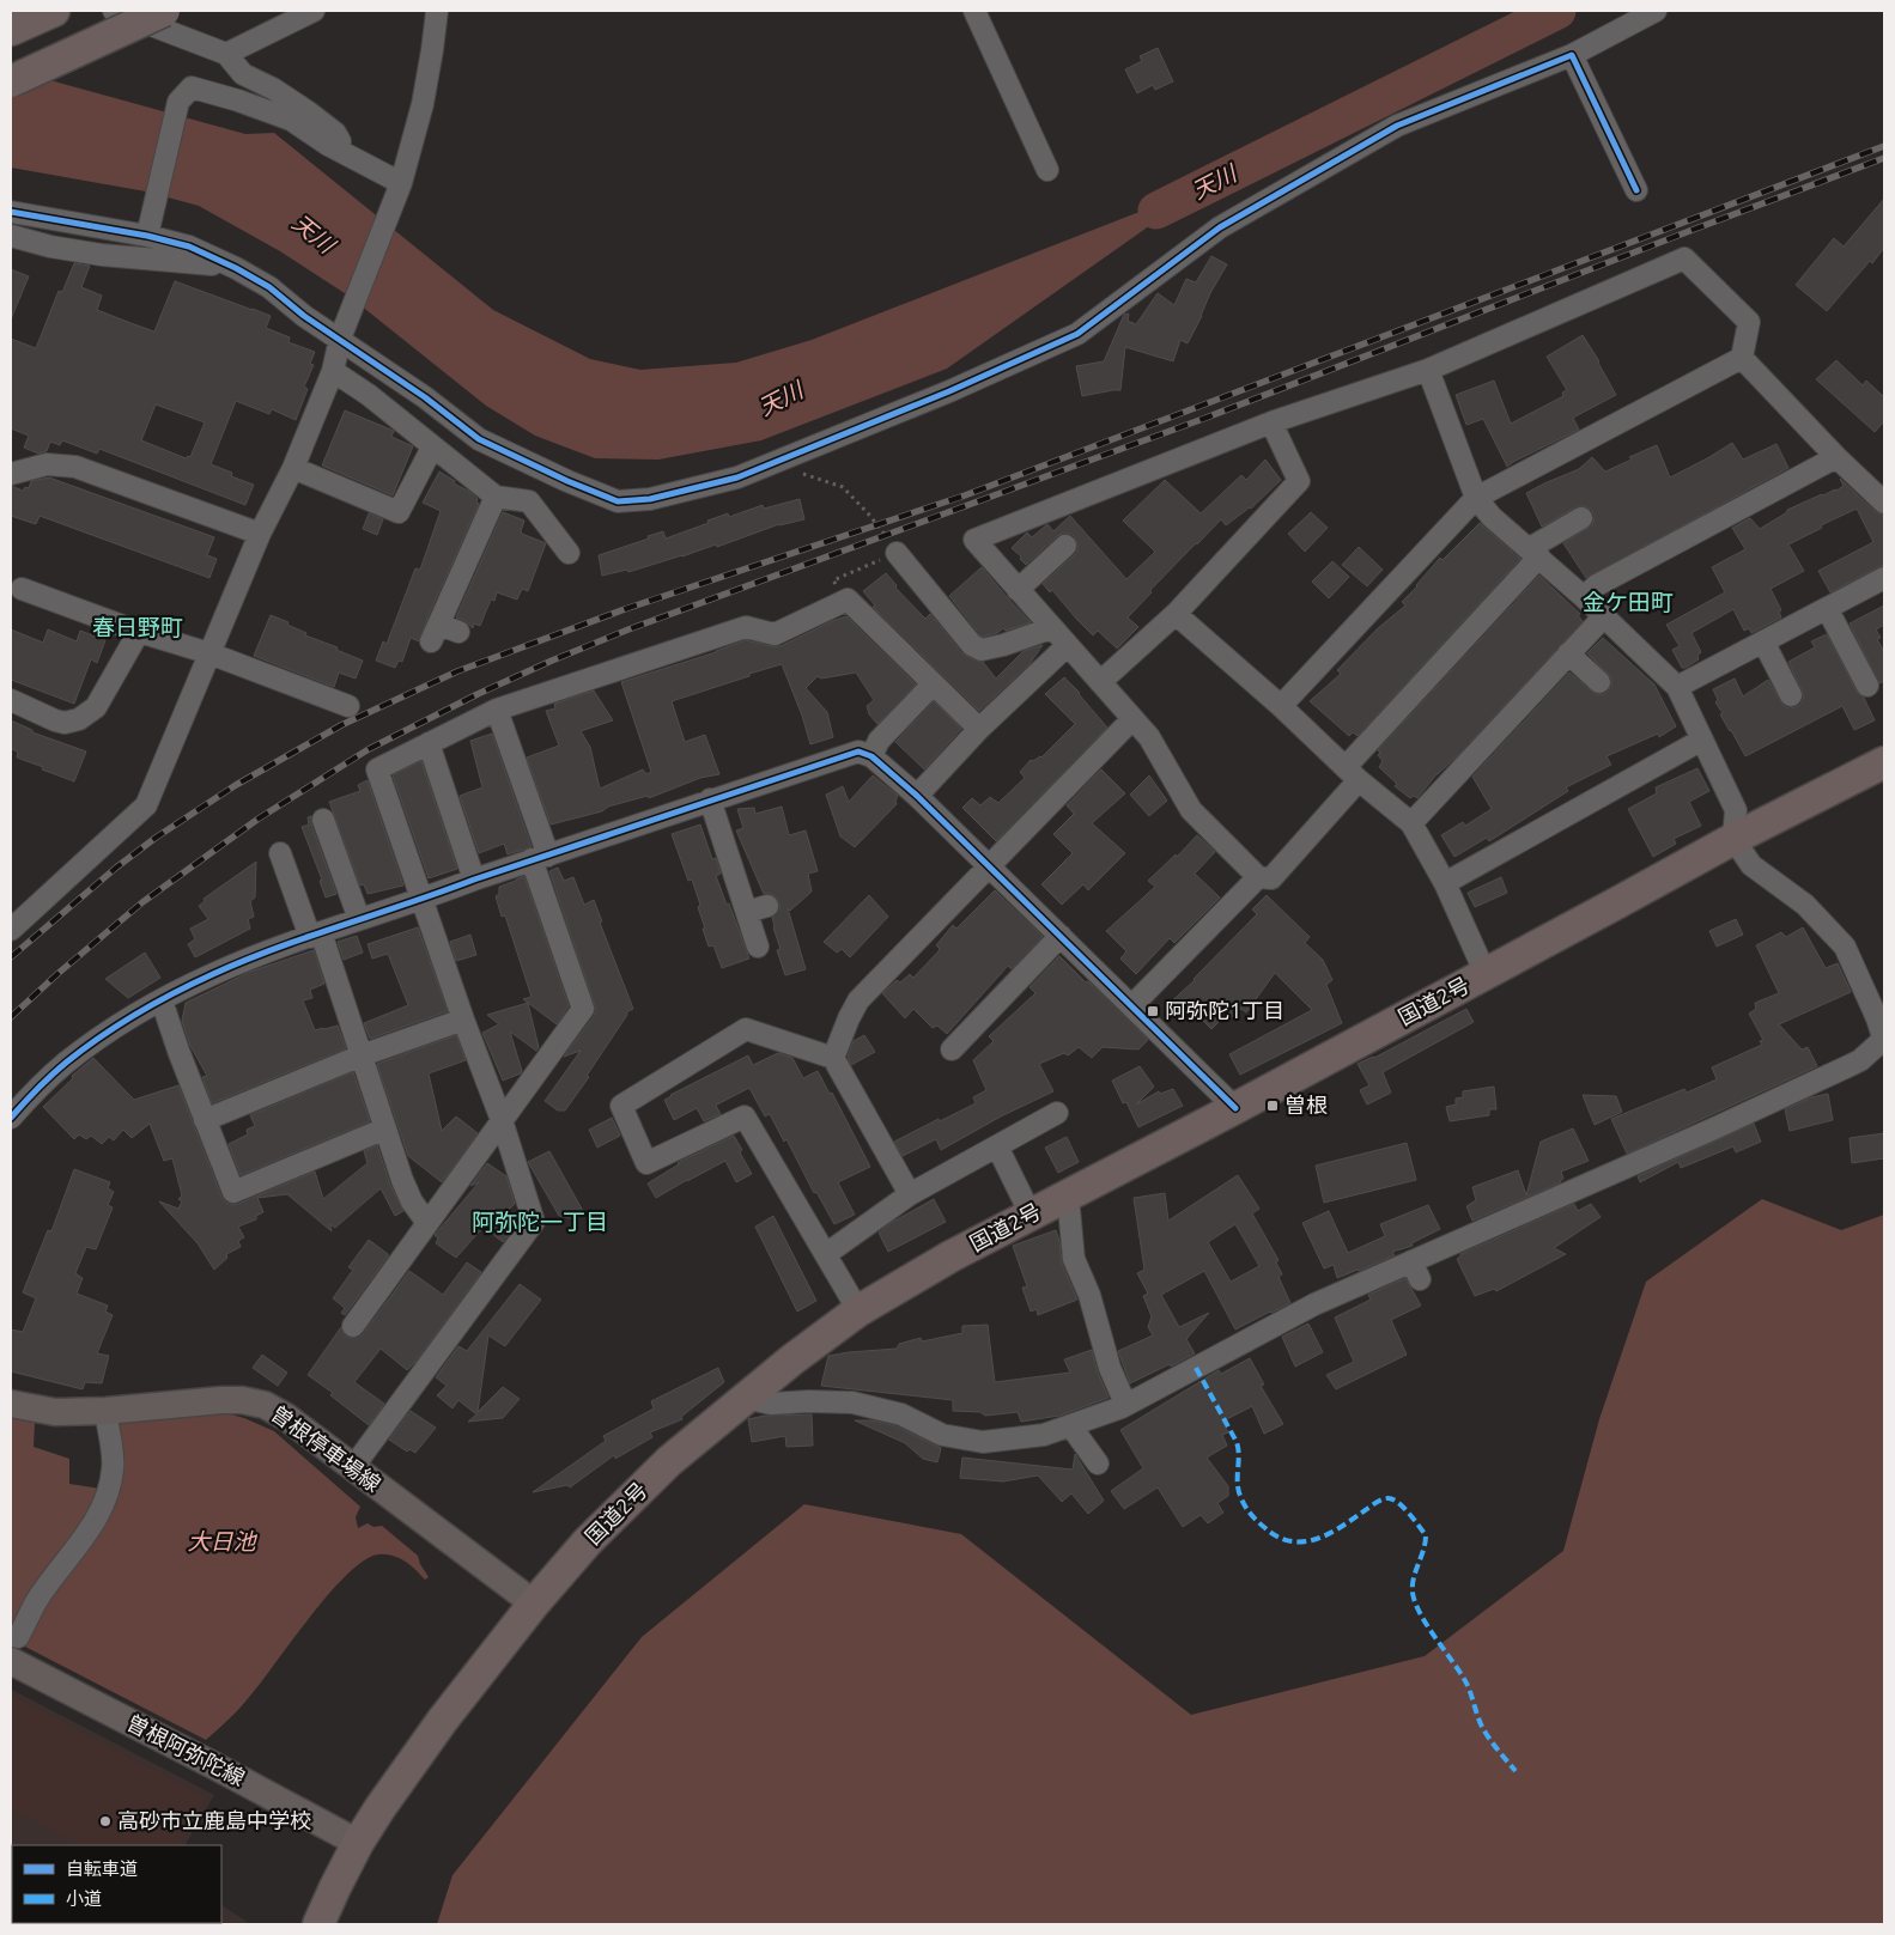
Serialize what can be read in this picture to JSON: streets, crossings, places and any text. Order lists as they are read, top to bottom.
{
  "streets": {
    "highway": ["国道2号"],
    "main road": ["曽根停車場線", "曽根阿弥陀線"]
  },
  "crossings": [
    ["国道2号", "曽根停車場線"],
    ["国道2号", "曽根阿弥陀線"]
  ],
  "districts": ["金ケ田町", "春日野町", "阿弥陀一丁目"],
  "water": ["天川", "大日池"],
  "places": {
    "transit": ["阿弥陀1丁目", "曽根"],
    "other": ["高砂市立鹿島中学校"]
  },
  "legend": ["自転車道", "小道"]
}
